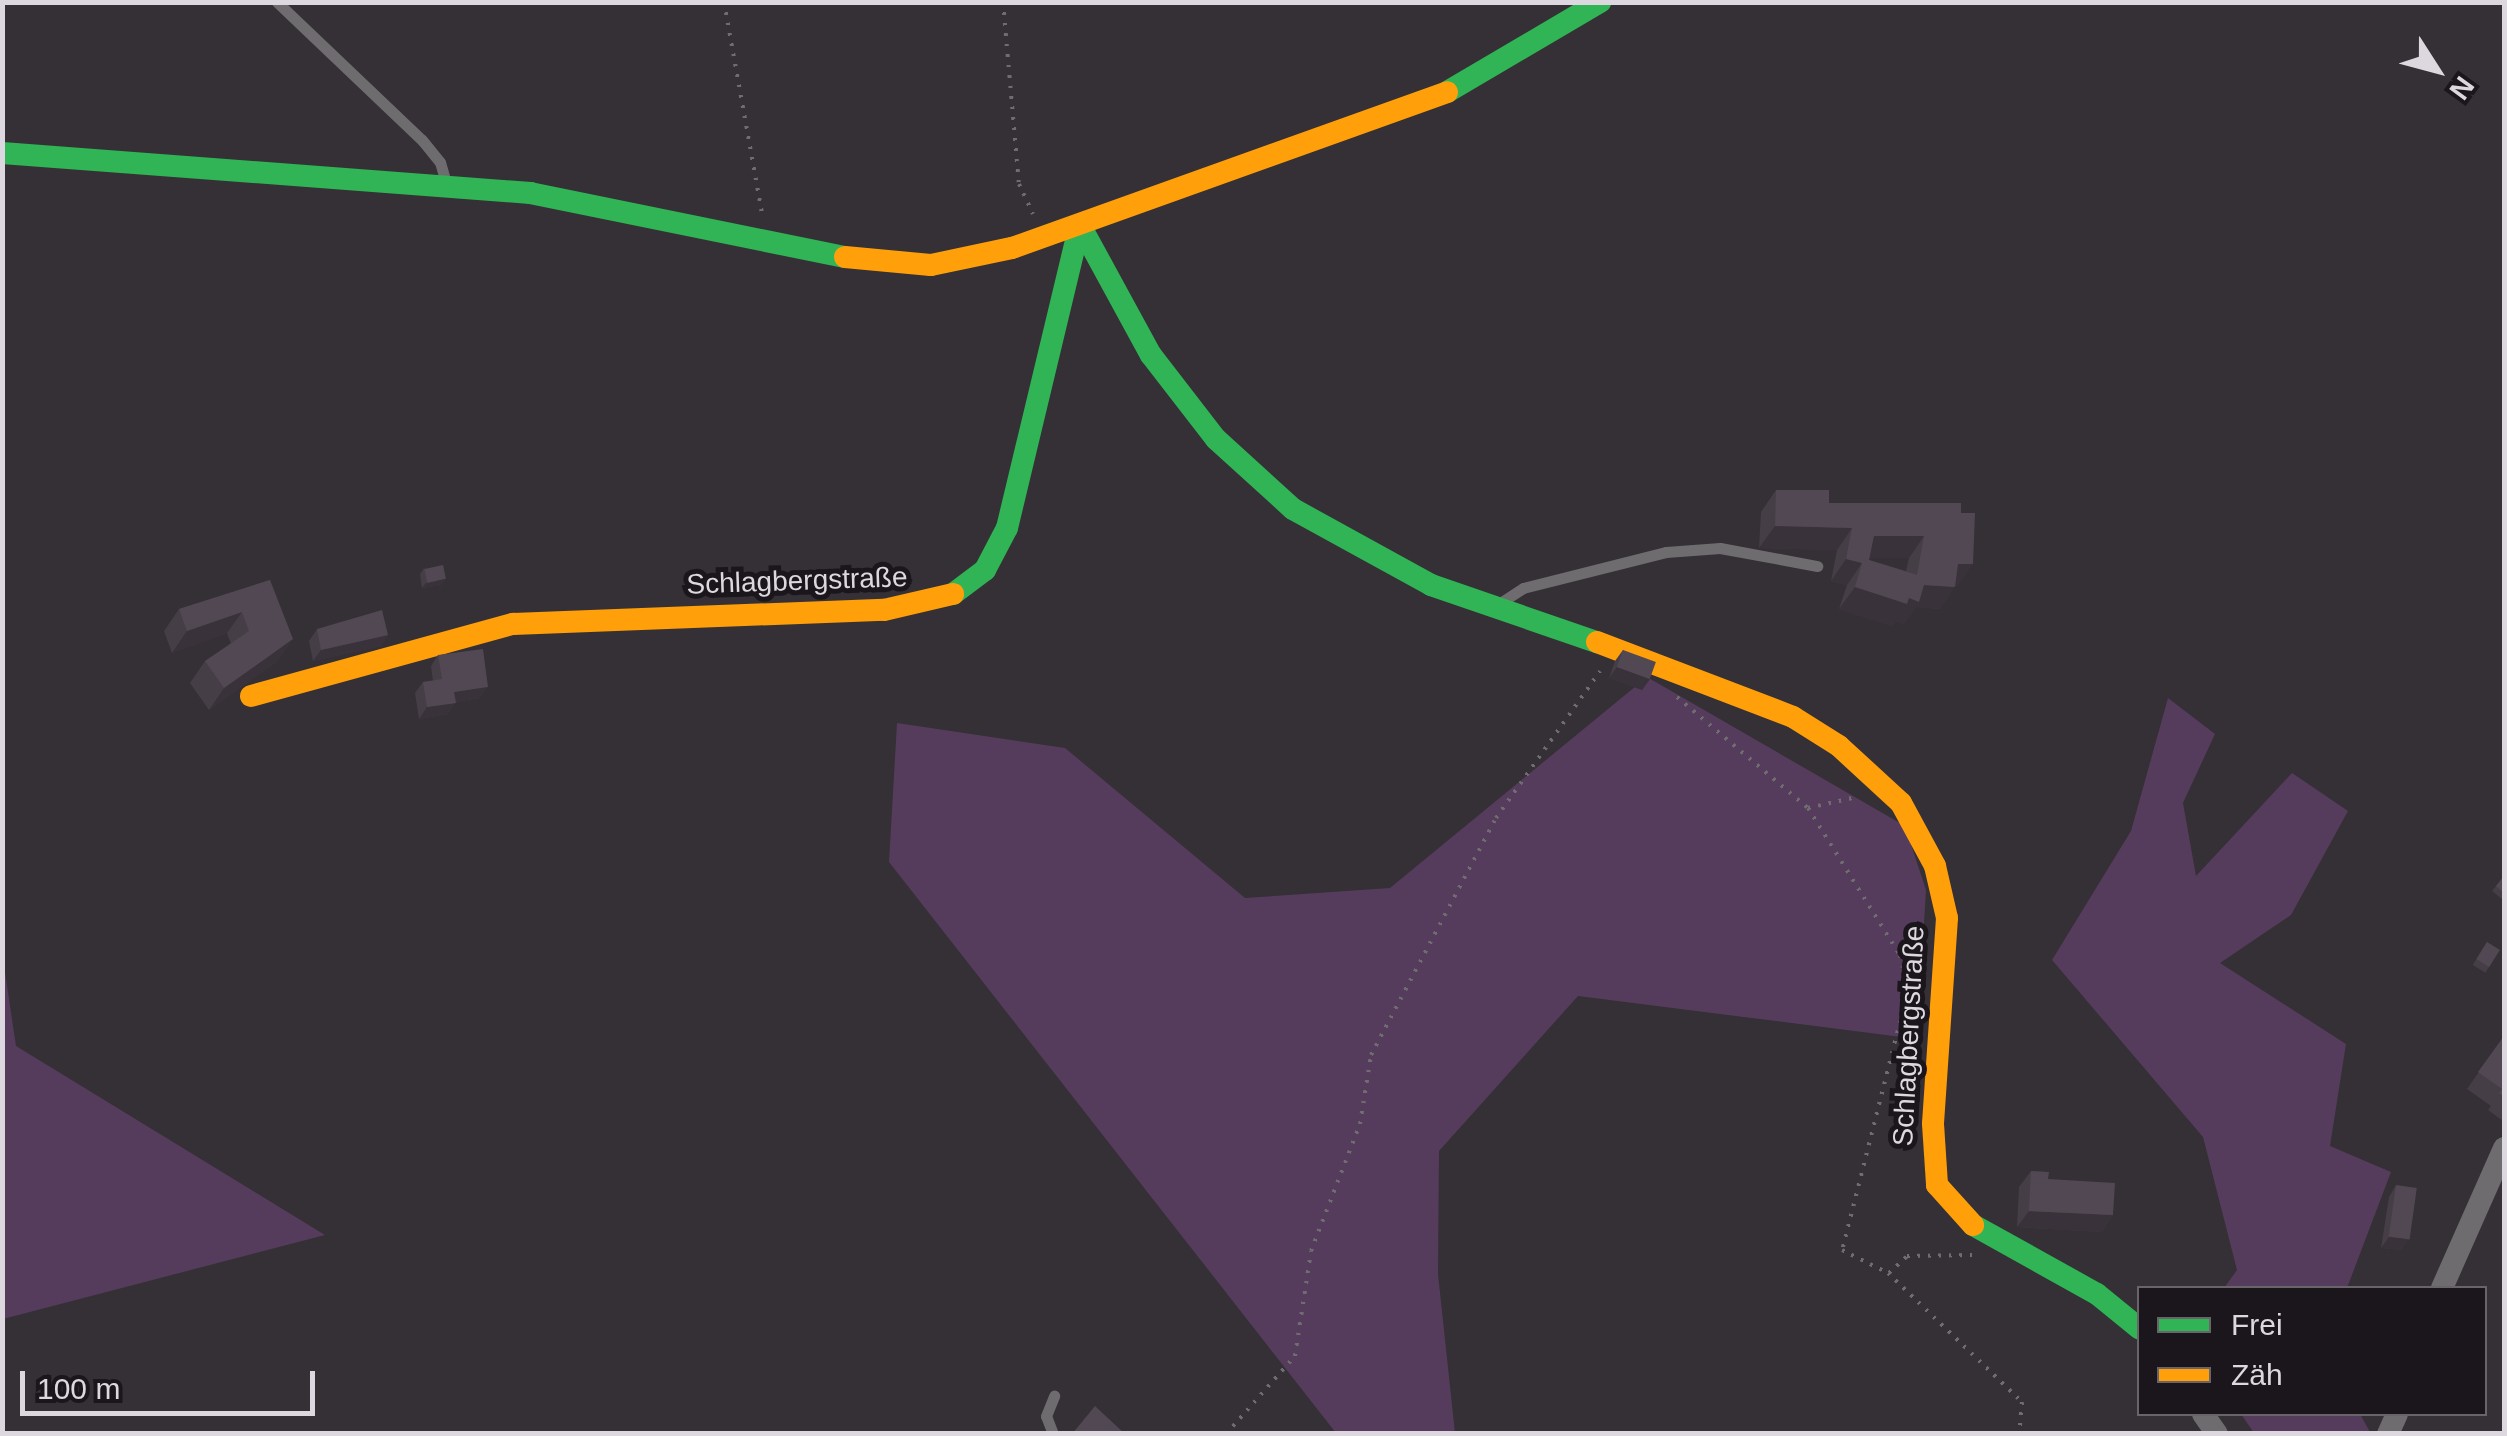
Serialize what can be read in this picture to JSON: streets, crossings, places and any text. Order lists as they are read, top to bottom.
{
  "streets": {
    "street": ["Schlagbergstraße"]
  },
  "legend": ["Frei", "Zäh"],
  "scale_bar": "100 m",
  "north": "bottom right"
}
